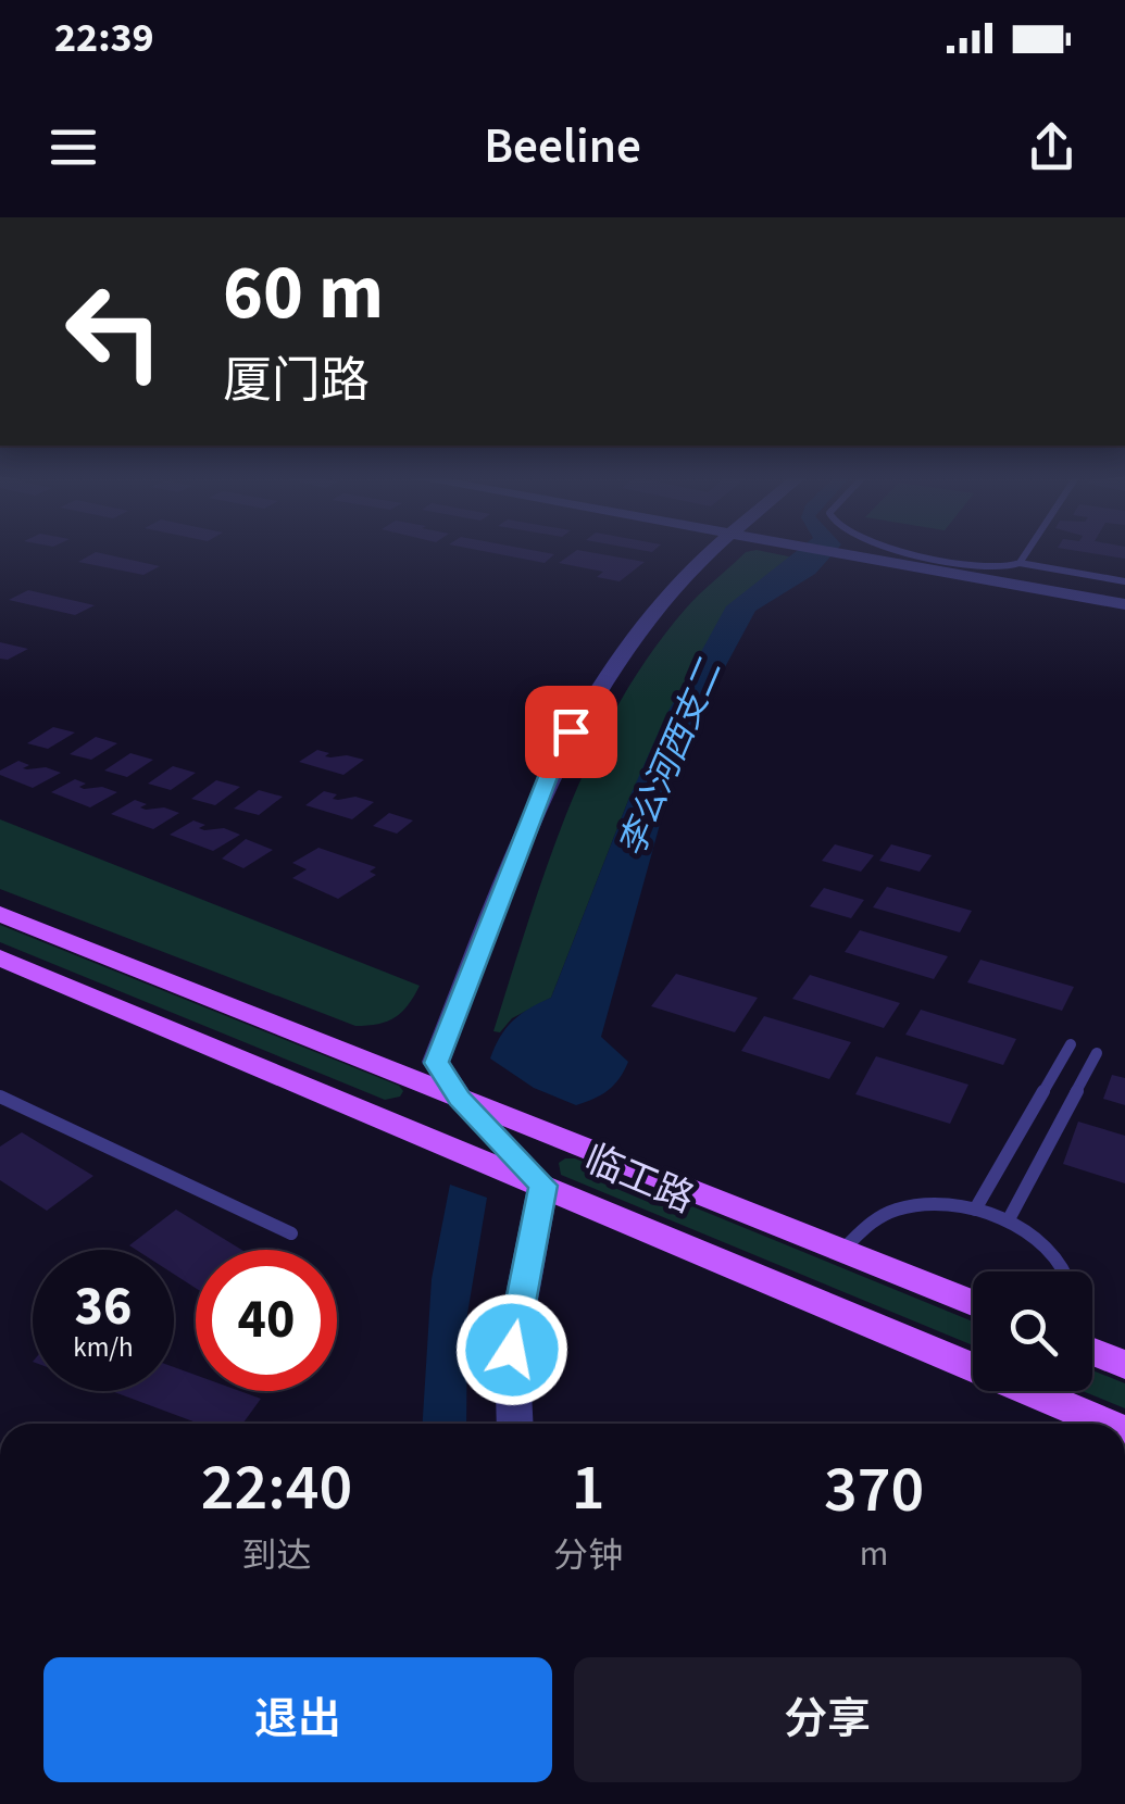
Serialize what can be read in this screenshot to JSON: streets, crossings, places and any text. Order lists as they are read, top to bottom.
{
  "streets": {
    "main road": ["临工路"]
  },
  "water": ["李公河西支二"],
  "page": {
    "status": "22:39",
    "header": "Beeline",
    "turn": ["60 m", "厦门路"],
    "speed": "36 km/h",
    "limit": "40",
    "eta": [
      "22:40",
      "到达",
      "1",
      "分钟",
      "370",
      "m"
    ],
    "buttons": ["退出", "分享"]
  }
}
